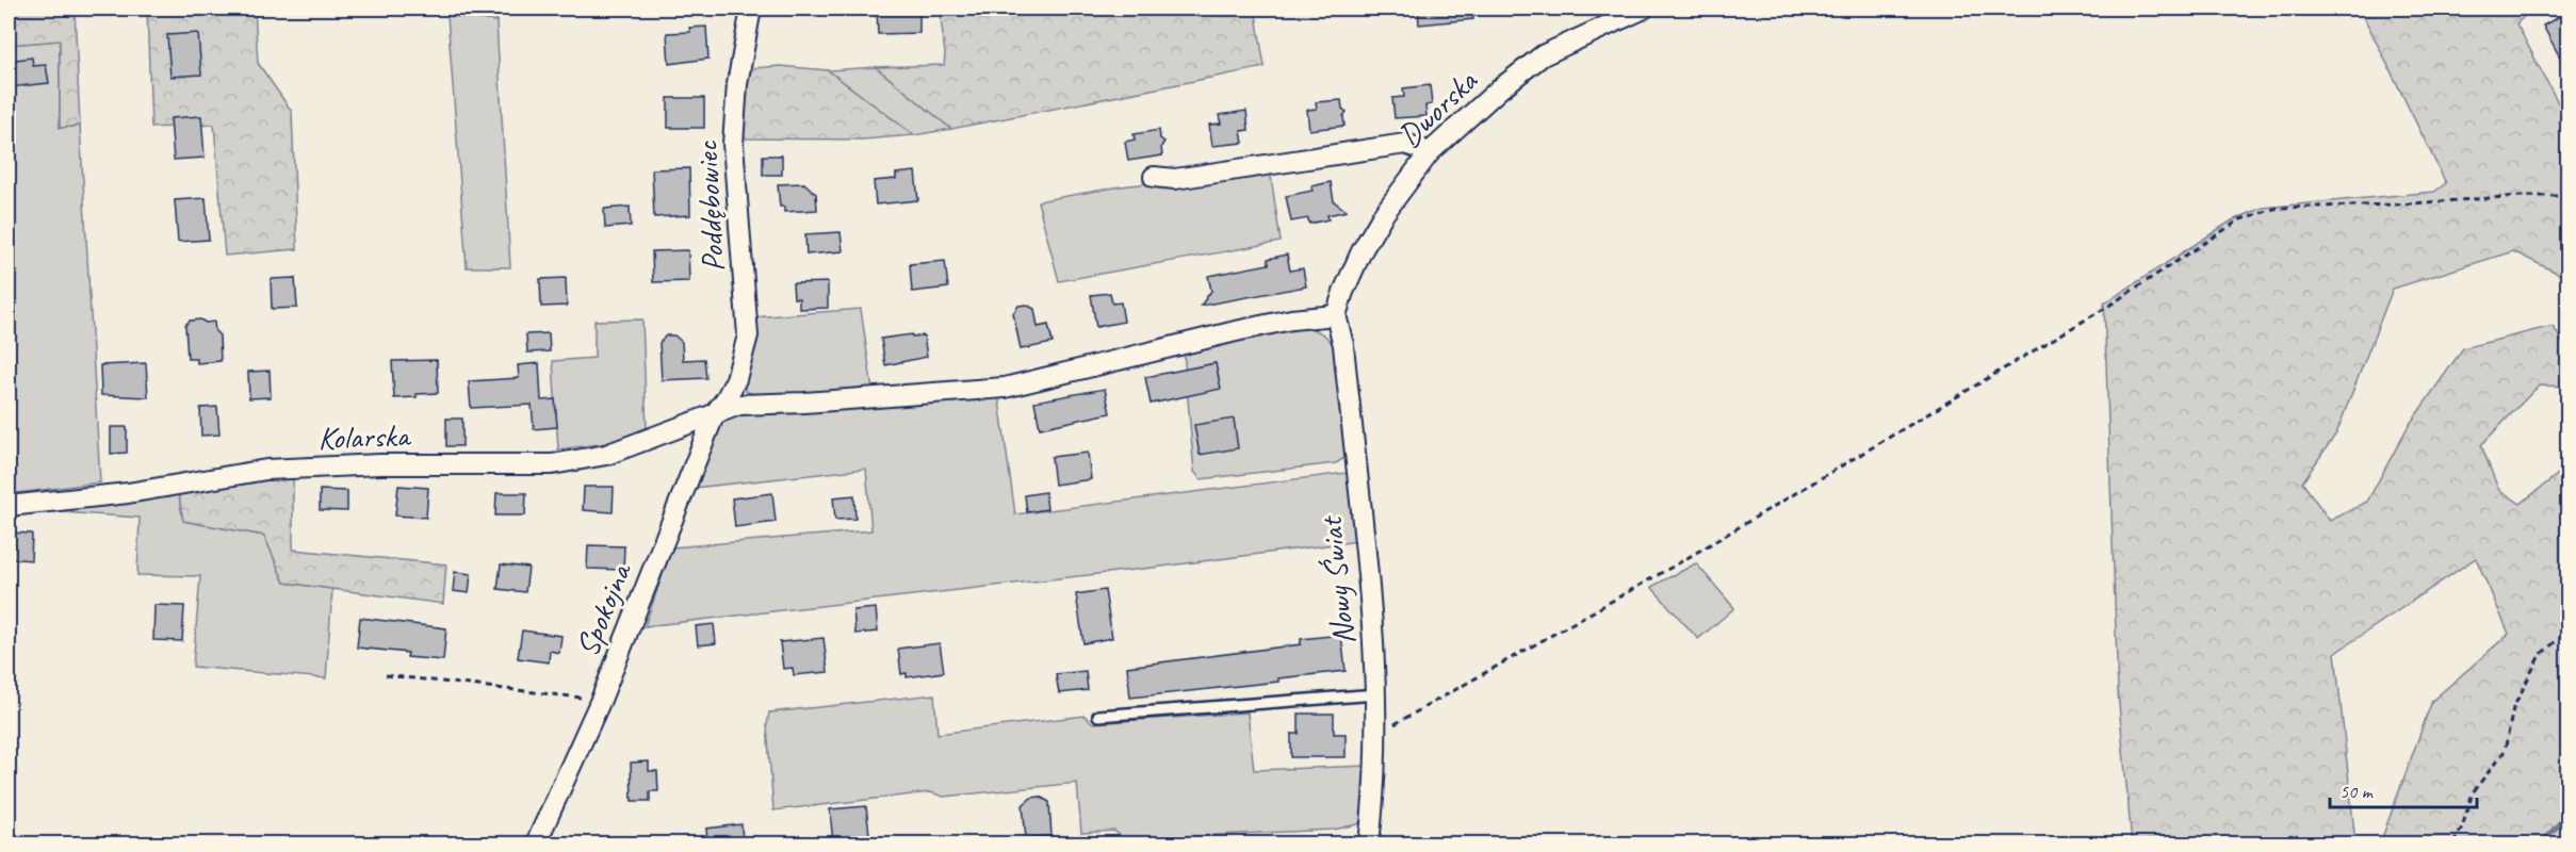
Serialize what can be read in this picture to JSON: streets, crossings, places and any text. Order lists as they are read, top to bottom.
{
  "streets": {
    "street": [
      "Dworska",
      "Poddębowiec",
      "Kolarska",
      "Nowy Świat",
      "Spokojna"
    ]
  },
  "crossings": [
    ["Dworska", "Kolarska"],
    ["Dworska", "Nowy Świat"],
    ["Poddębowiec", "Kolarska"],
    ["Poddębowiec", "Spokojna"],
    ["Kolarska", "Nowy Świat"],
    ["Kolarska", "Spokojna"]
  ],
  "scale_bar": "50 m"
}
